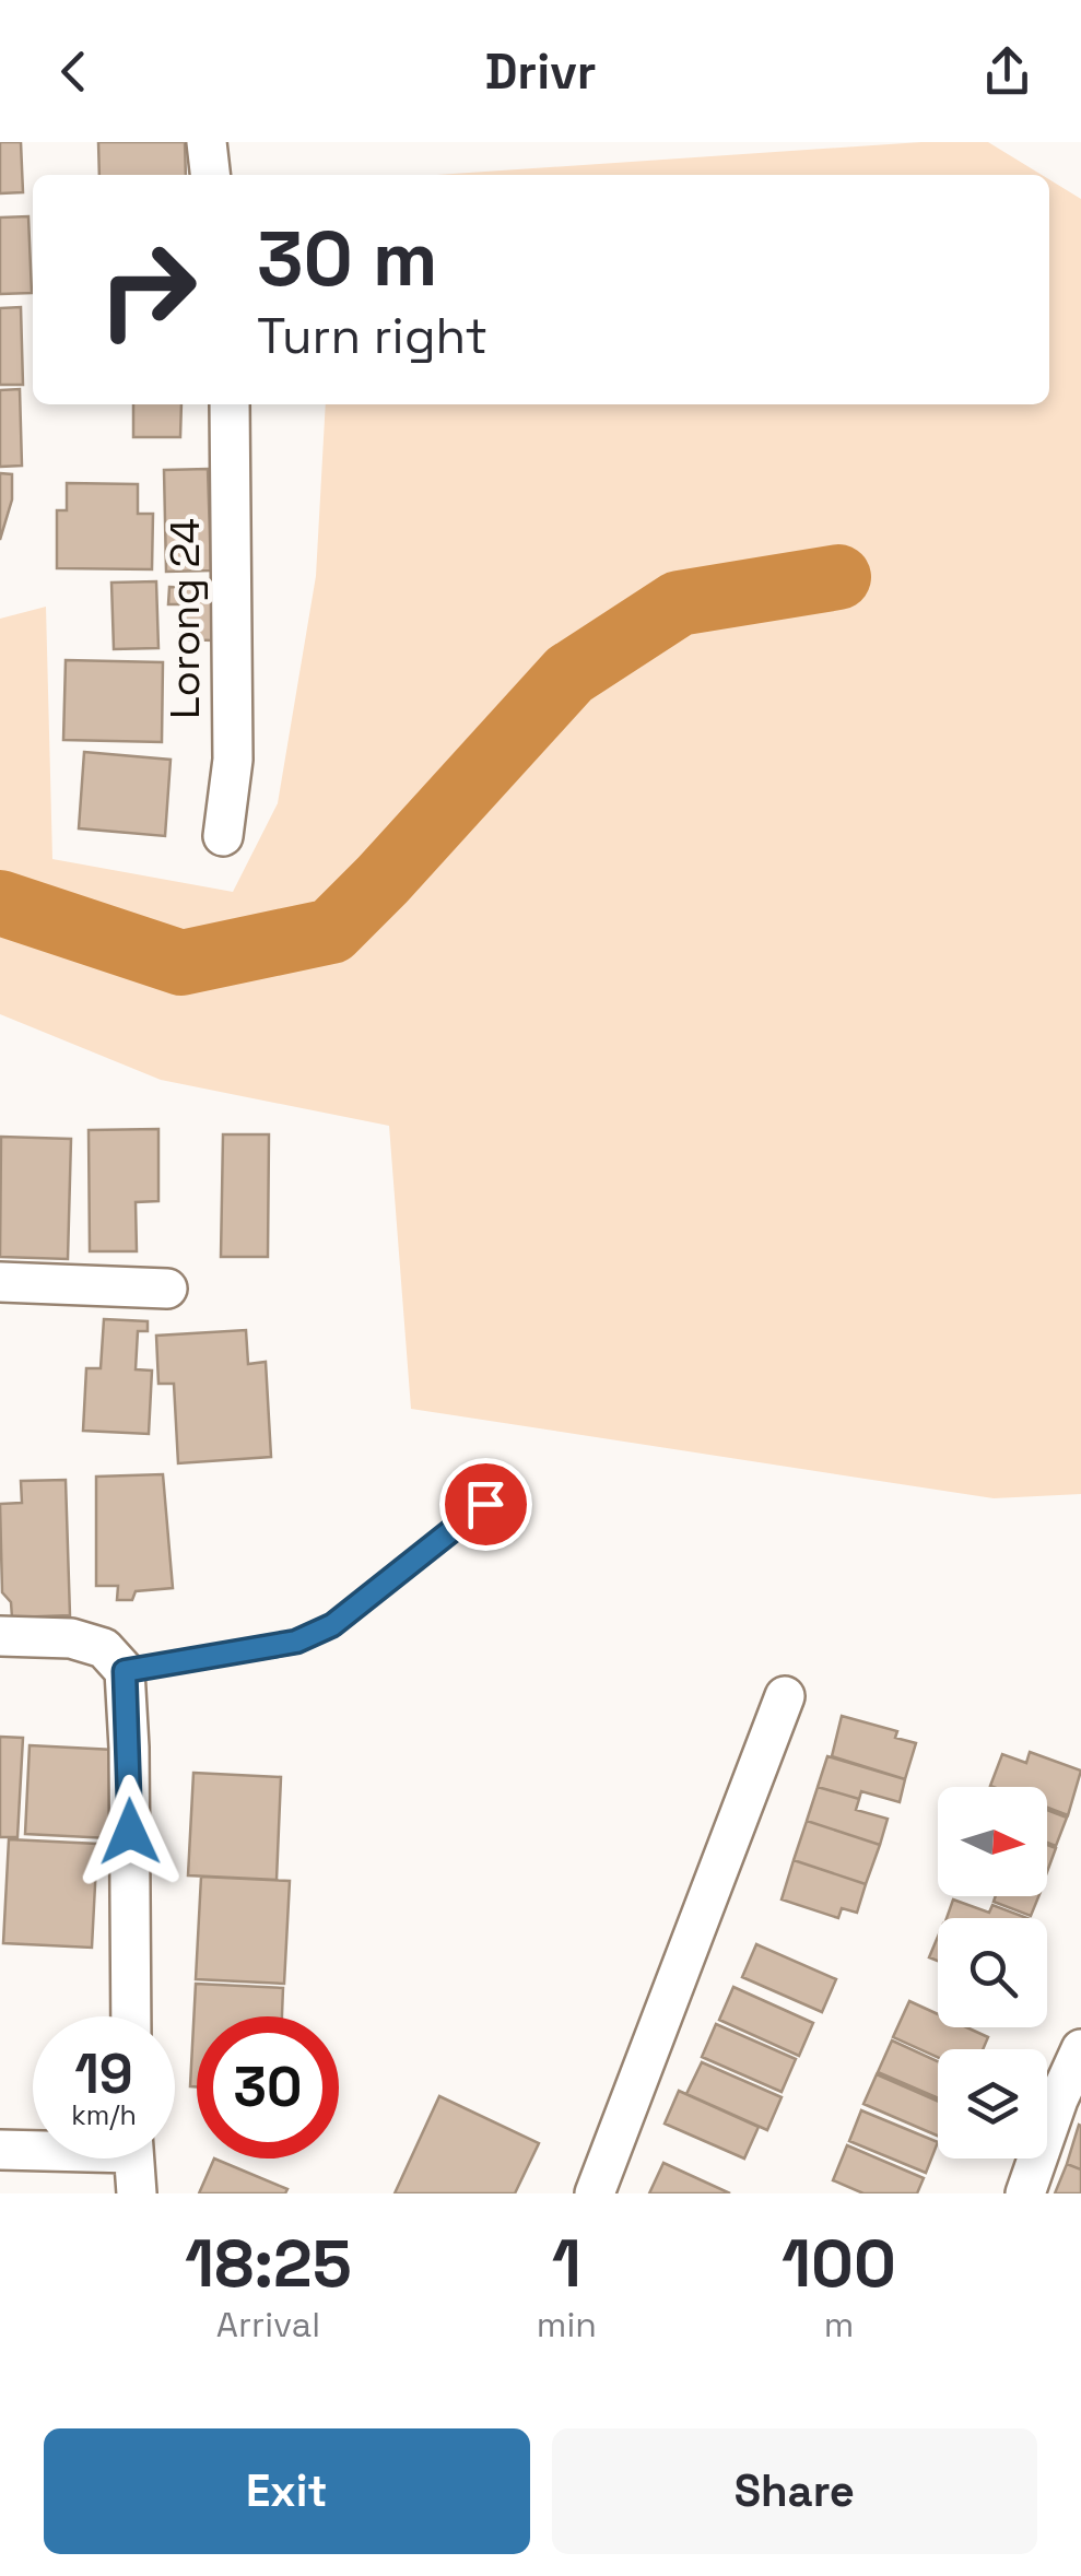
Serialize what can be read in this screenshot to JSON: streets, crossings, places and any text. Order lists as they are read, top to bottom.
{
  "streets": {
    "street": ["Lorong 24"]
  },
  "north": "right",
  "page": {
    "header": "Drivr",
    "turn": ["30 m", "Turn right"],
    "speed": "19 km/h",
    "limit": "30",
    "eta": [
      "18:25",
      "Arrival",
      "1",
      "min",
      "100",
      "m"
    ],
    "buttons": ["Exit", "Share"]
  }
}
